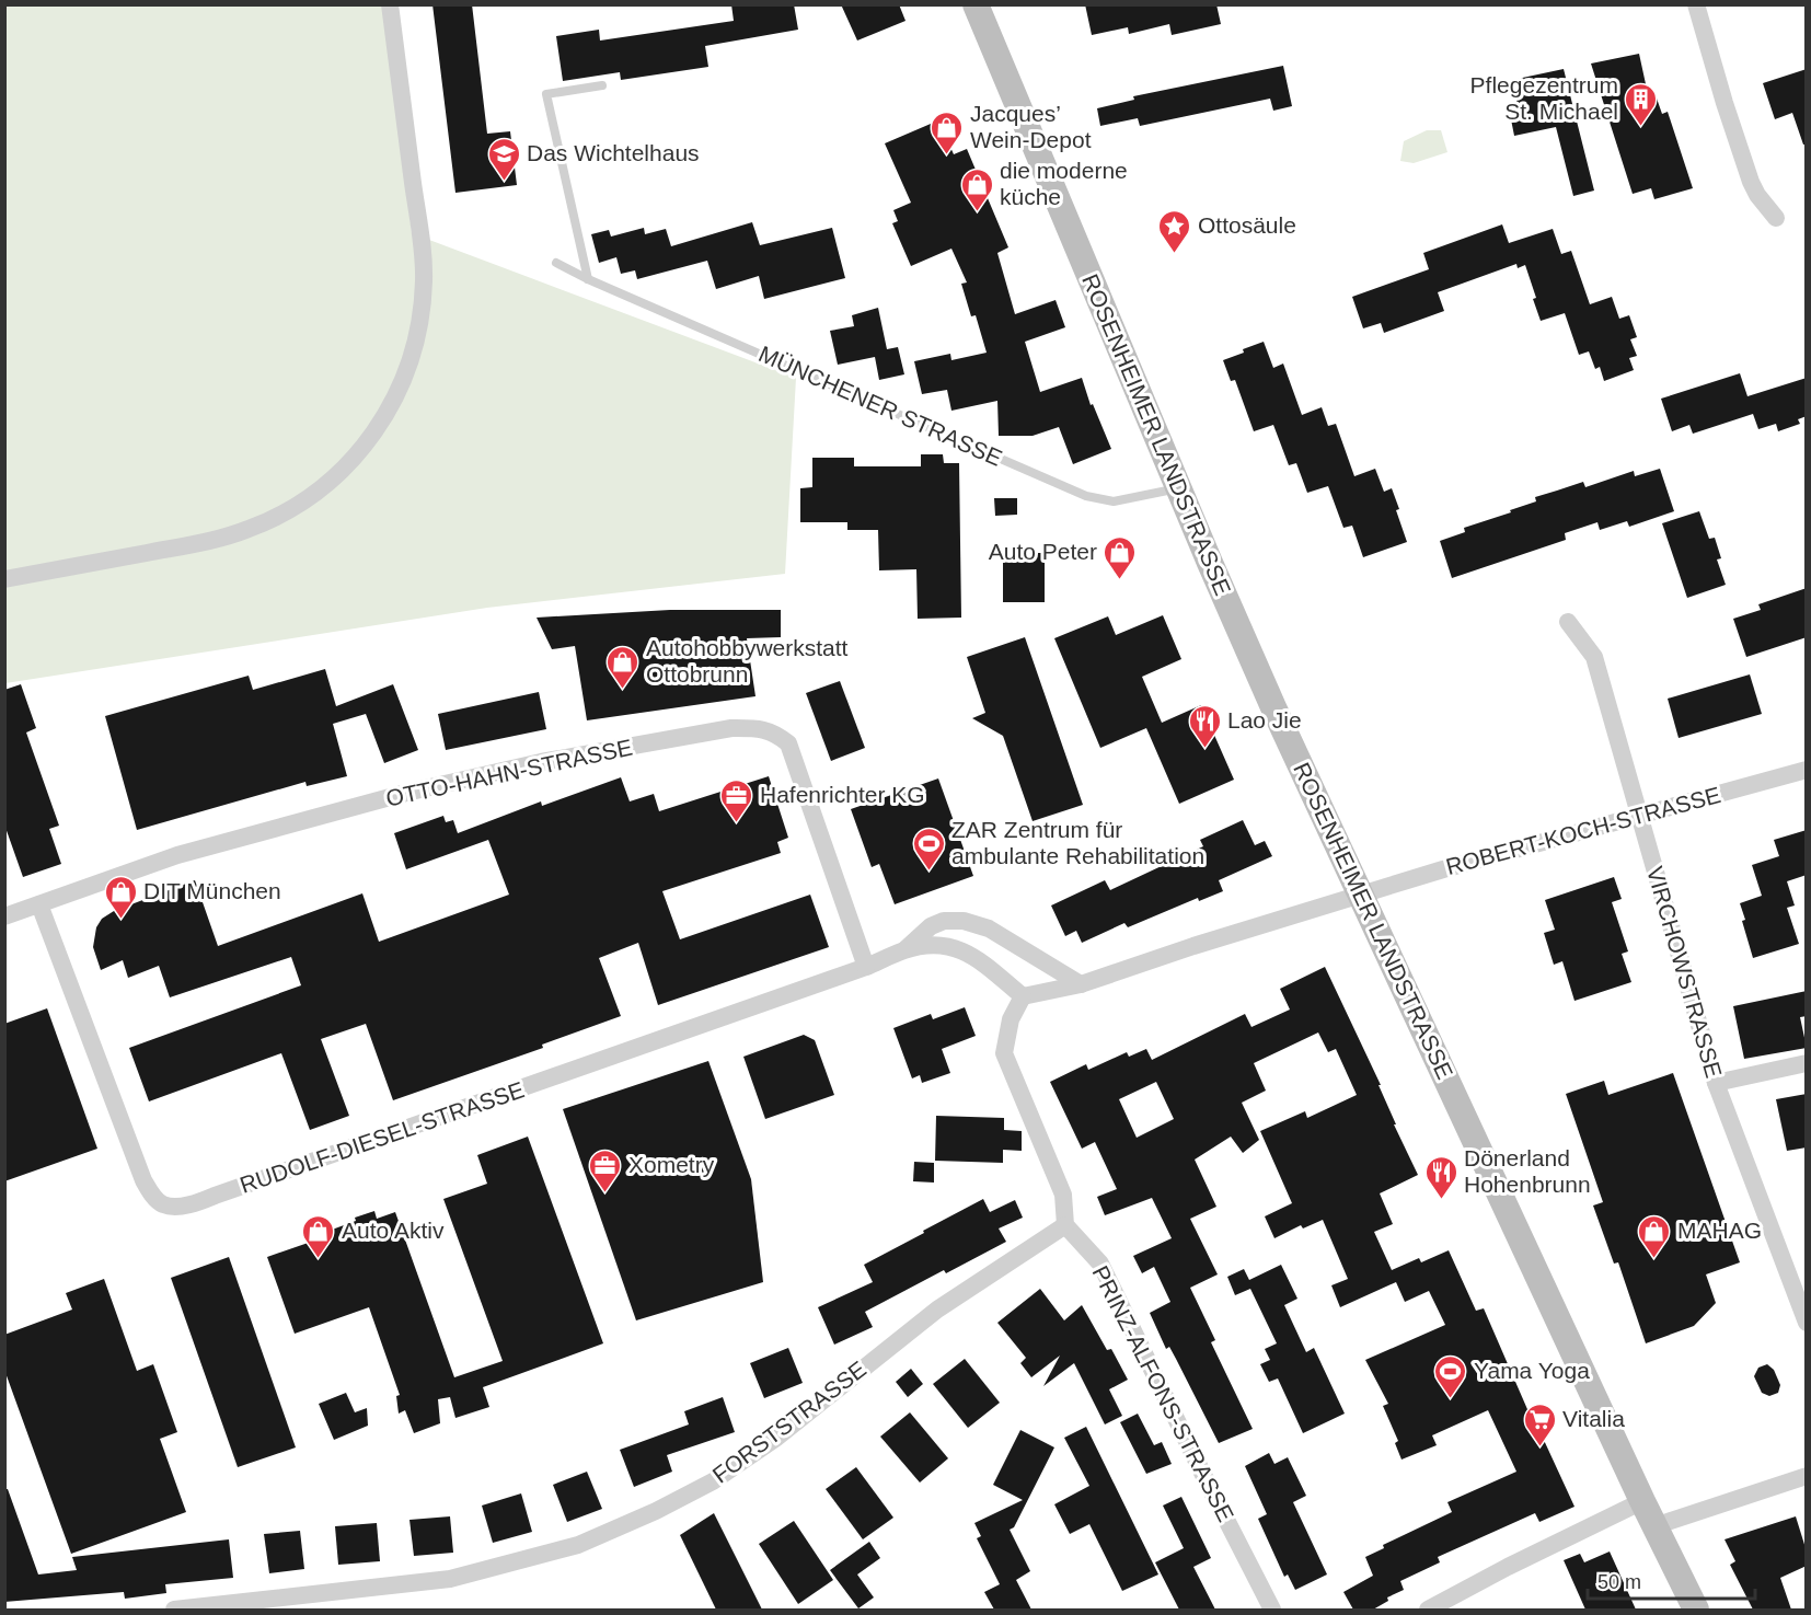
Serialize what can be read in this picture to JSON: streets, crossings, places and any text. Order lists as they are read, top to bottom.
{
  "streets": {
    "main road": ["ROSENHEIMER LANDSTRASSE"],
    "street": [
      "OTTO-HAHN-STRASSE",
      "ROBERT-KOCH-STRASSE",
      "VIRCHOWSTRASSE",
      "RUDOLF-DIESEL-STRASSE",
      "PRINZ-ALFONS-STRASSE",
      "FORSTSTRASSE"
    ],
    "lane": ["MÜNCHENER STRASSE"]
  },
  "crossings": [
    ["MÜNCHENER STRASSE", "ROSENHEIMER LANDSTRASSE"],
    ["ROSENHEIMER LANDSTRASSE", "ROBERT-KOCH-STRASSE"],
    ["OTTO-HAHN-STRASSE", "RUDOLF-DIESEL-STRASSE"],
    ["ROBERT-KOCH-STRASSE", "VIRCHOWSTRASSE"],
    ["PRINZ-ALFONS-STRASSE", "FORSTSTRASSE"]
  ],
  "places": {
    "building": ["Pflegezentrum St. Michael"],
    "shop": [
      "Jacques’ Wein-Depot",
      "die moderne küche",
      "Auto Peter",
      "Autohobbywerkstatt Ottobrunn",
      "DIT München",
      "Auto Aktiv",
      "MAHAG"
    ],
    "school or university": ["Das Wichtelhaus"],
    "place": ["Ottosäule"],
    "restaurant": ["Lao Jie", "Dönerland Hohenbrunn"],
    "office": ["Hafenrichter KG", "Xometry"],
    "sports": ["ZAR Zentrum für ambulante Rehabilitation", "Yama Yoga"],
    "supermarket": ["Vitalia"]
  },
  "scale_bar": "50 m"
}
